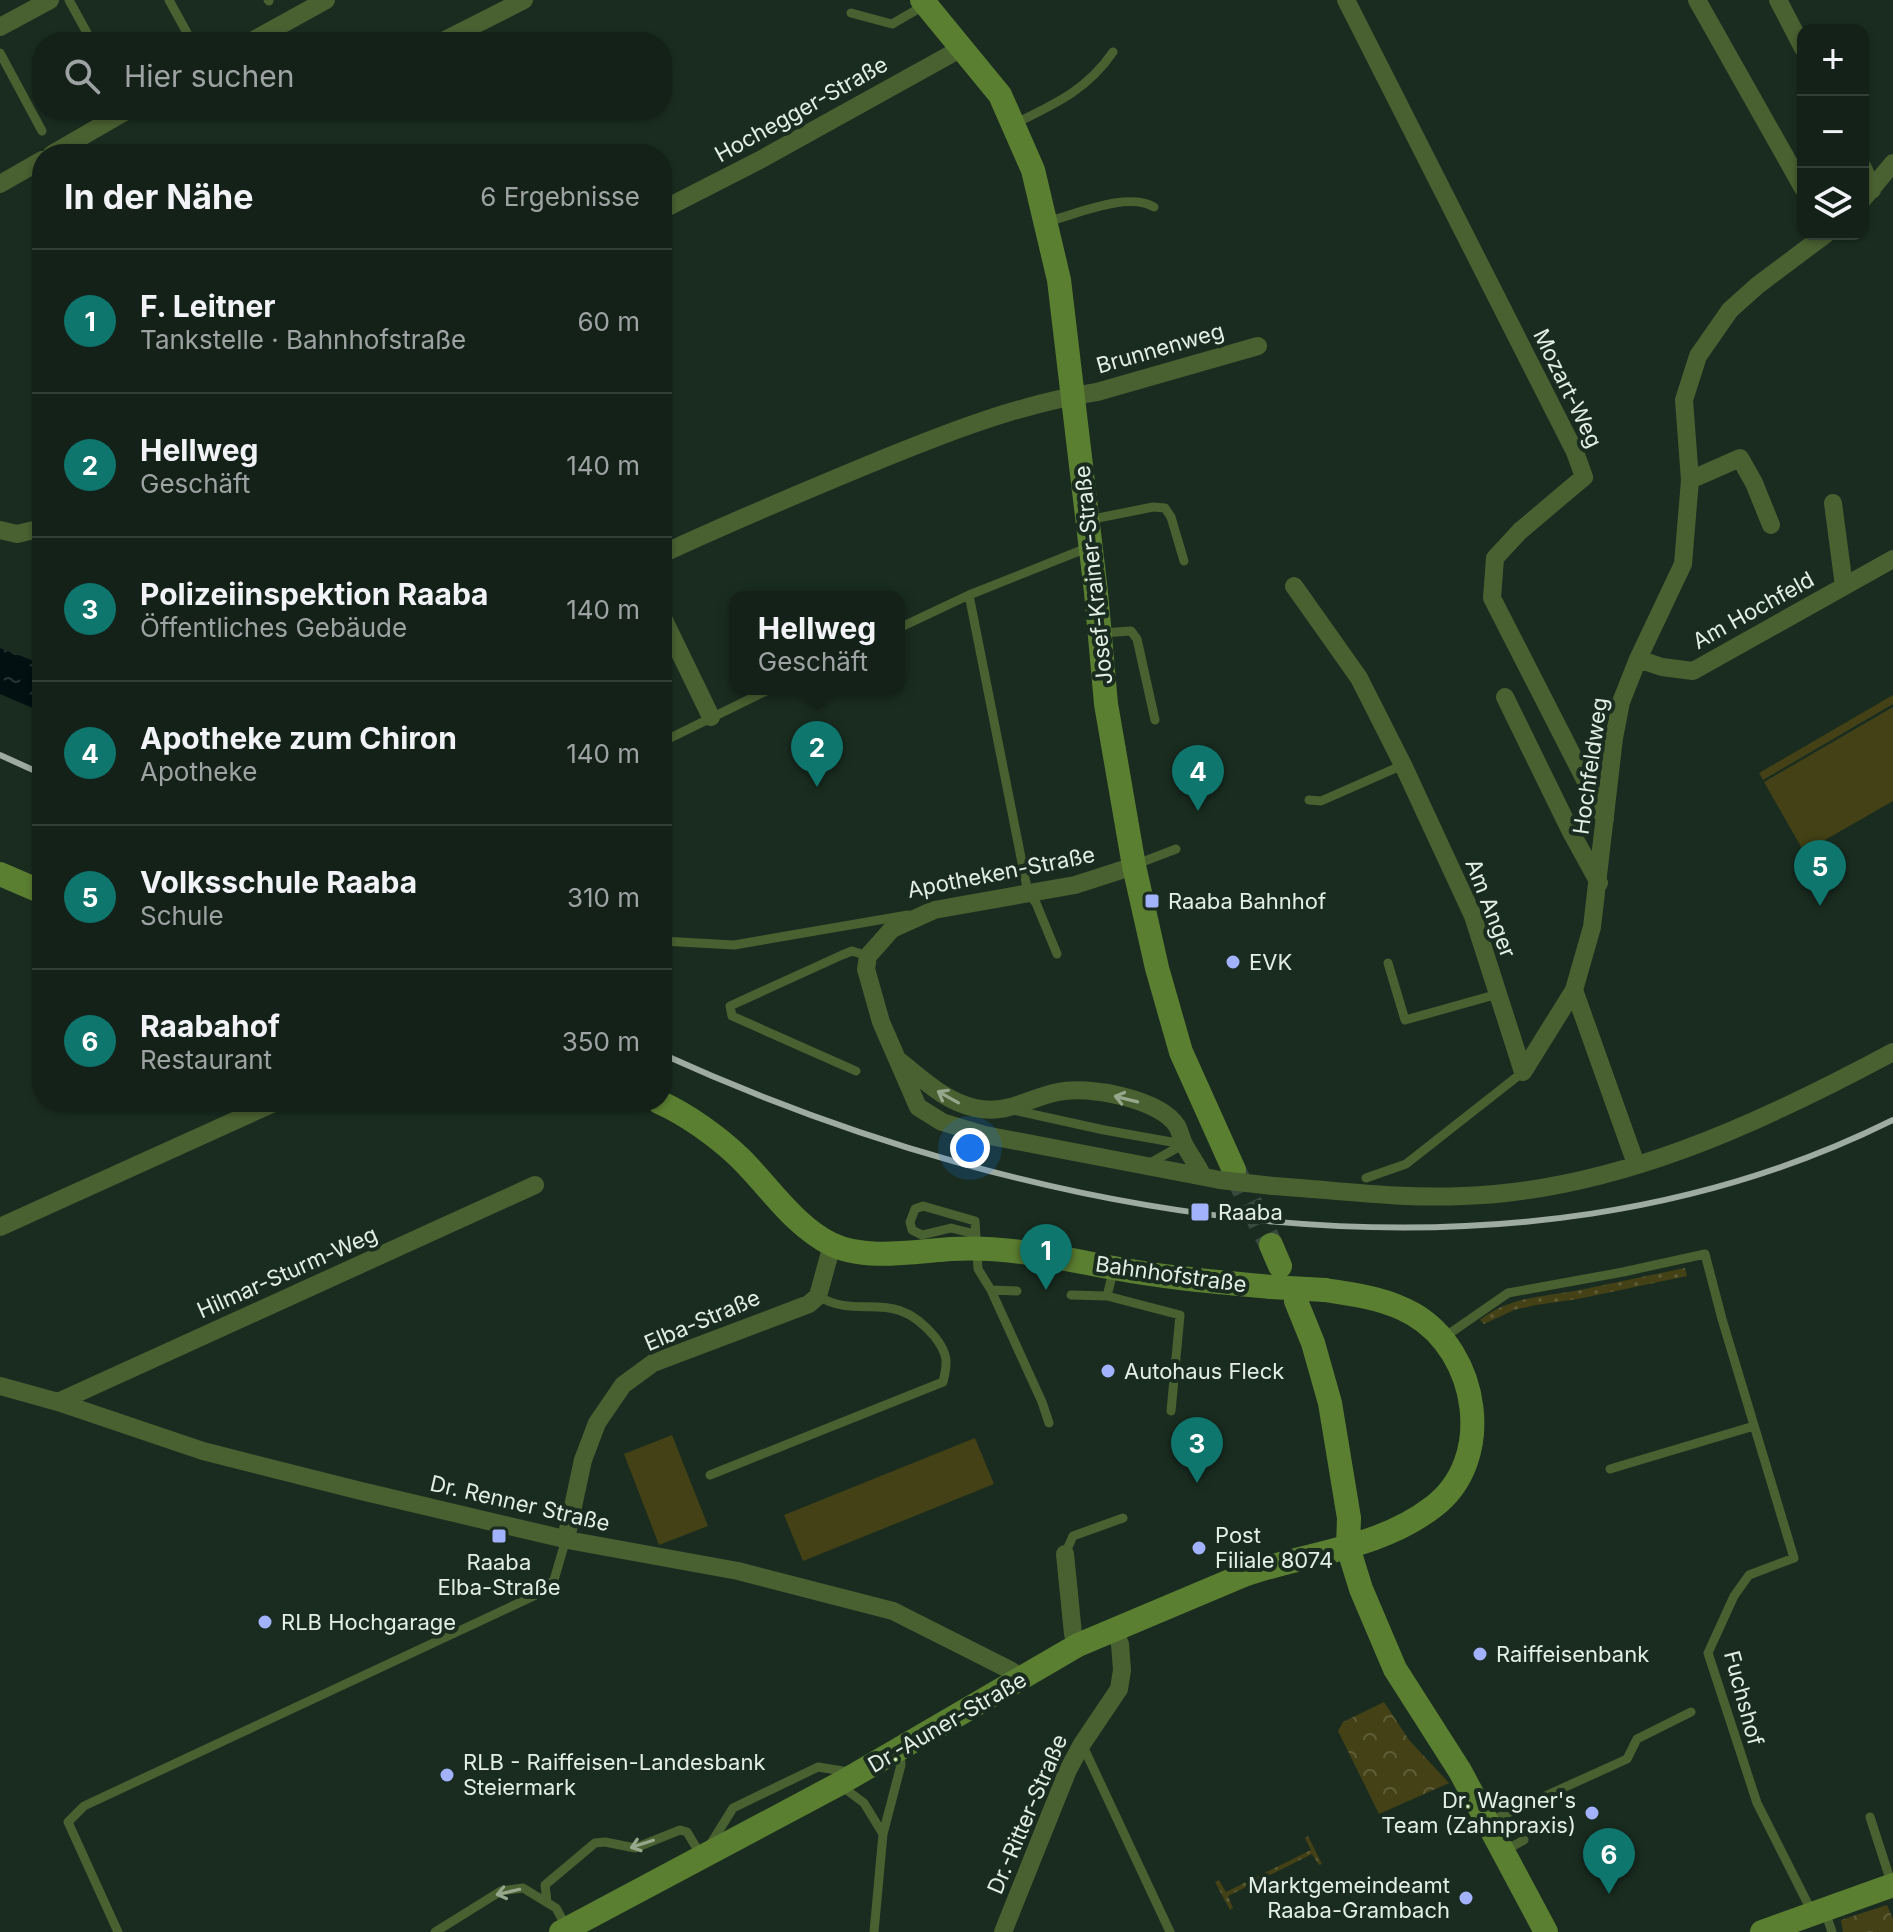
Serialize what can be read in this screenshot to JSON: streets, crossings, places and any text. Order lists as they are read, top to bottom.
{
  "streets": {
    "main road": ["Josef-Krainer-Straße", "Bahnhofstraße", "Dr.-Auner-Straße"],
    "street": [
      "Hochegger-Straße",
      "Brunnenweg",
      "Mozart-Weg",
      "Am Hochfeld",
      "Hochfeldweg",
      "Apotheken-Straße",
      "Am Anger",
      "Hilmar-Sturm-Weg",
      "Elba-Straße",
      "Dr. Renner Straße",
      "Dr.-Ritter-Straße"
    ],
    "lane": ["Fuchshof"]
  },
  "crossings": [
    ["Hochegger-Straße", "Josef-Krainer-Straße"],
    ["Brunnenweg", "Josef-Krainer-Straße"],
    ["Mozart-Weg", "Hochfeldweg"],
    ["Josef-Krainer-Straße", "Apotheken-Straße"],
    ["Am Hochfeld", "Hochfeldweg"],
    ["Hochfeldweg", "Am Anger"],
    ["Hilmar-Sturm-Weg", "Dr. Renner Straße"],
    ["Bahnhofstraße", "Fuchshof"],
    ["Bahnhofstraße", "Dr.-Auner-Straße"],
    ["Elba-Straße", "Dr. Renner Straße"],
    ["Dr. Renner Straße", "Dr.-Auner-Straße"],
    ["Dr.-Auner-Straße", "Dr.-Ritter-Straße"]
  ],
  "places": {
    "transit": ["Raaba Bahnhof", "Raaba", "Raaba Elba-Straße"],
    "other": [
      "EVK",
      "Autohaus Fleck",
      "Post Filiale 8074",
      "RLB Hochgarage",
      "Raiffeisenbank",
      "RLB - Raiffeisen-Landesbank Steiermark",
      "Dr. Wagner's Team (Zahnpraxis)",
      "Marktgemeindeamt Raaba-Grambach"
    ]
  },
  "page": {
    "map_buttons": ["+", "−"],
    "search": "Hier suchen",
    "heading": ["In der Nähe", "6 Ergebnisse"],
    "list": [
      {
        "mark": "1",
        "name": "F. Leitner",
        "note": "Tankstelle · Bahnhofstraße",
        "value": "60 m"
      },
      {
        "mark": "2",
        "name": "Hellweg",
        "note": "Geschäft",
        "value": "140 m"
      },
      {
        "mark": "3",
        "name": "Polizeiinspektion Raaba",
        "note": "Öffentliches Gebäude",
        "value": "140 m"
      },
      {
        "mark": "4",
        "name": "Apotheke zum Chiron",
        "note": "Apotheke",
        "value": "140 m"
      },
      {
        "mark": "5",
        "name": "Volksschule Raaba",
        "note": "Schule",
        "value": "310 m"
      },
      {
        "mark": "6",
        "name": "Raabahof",
        "note": "Restaurant",
        "value": "350 m"
      }
    ],
    "popup": ["Hellweg", "Geschäft"],
    "pins": [
      "2",
      "4",
      "5",
      "1",
      "3",
      "6"
    ]
  }
}
